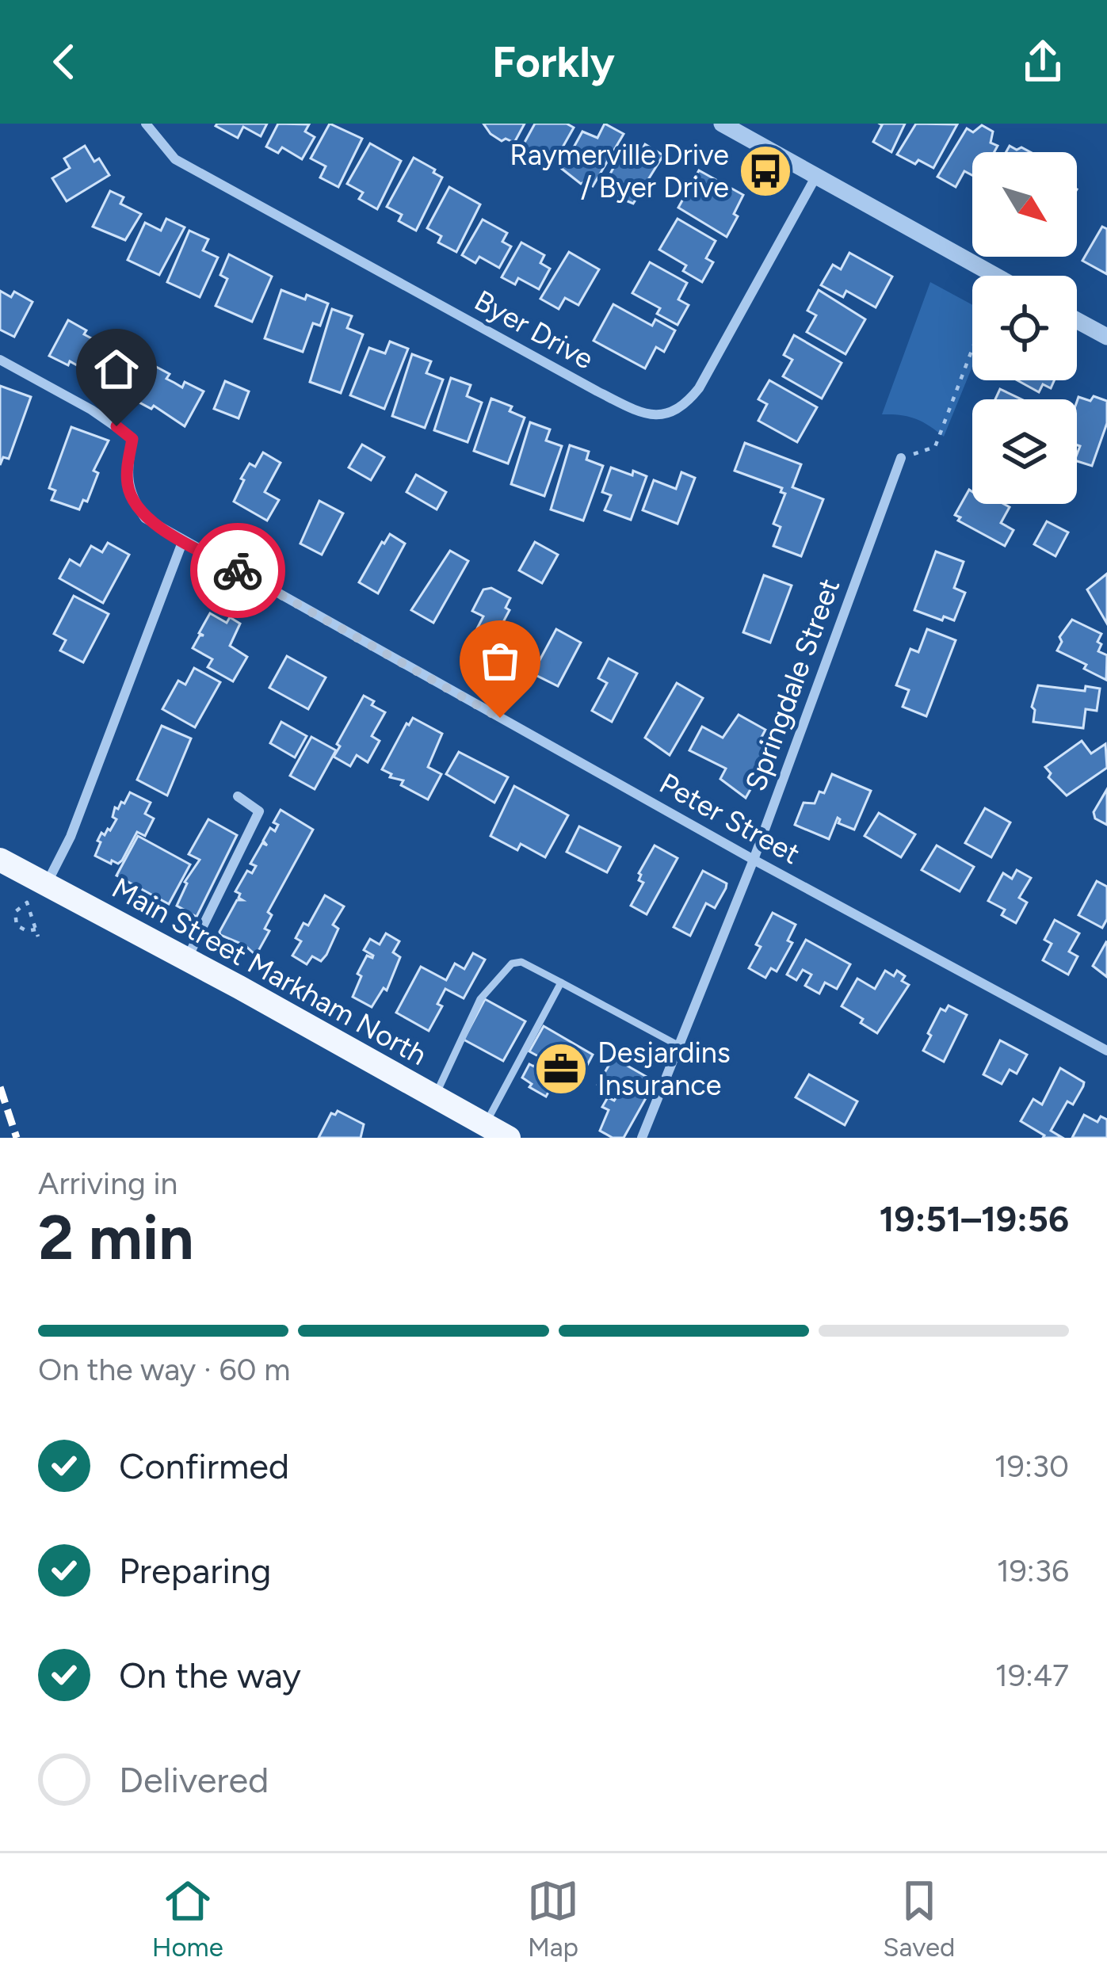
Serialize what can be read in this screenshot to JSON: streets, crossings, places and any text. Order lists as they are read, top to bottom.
{
  "streets": {
    "main road": ["Main Street Markham North"],
    "street": ["Byer Drive", "Springdale Street", "Peter Street"]
  },
  "crossings": [
    ["Springdale Street", "Peter Street"]
  ],
  "places": {
    "bus stop": ["Raymerville Drive / Byer Drive"],
    "office": ["Desjardins Insurance"]
  },
  "north": "bottom right",
  "page": {
    "header": "Forkly",
    "heading": ["2 min", "Arriving in", "19:51–19:56"],
    "bar": "On the way · 60 m",
    "list": [
      ["Confirmed", "19:30"],
      ["Preparing", "19:36"],
      ["On the way", "19:47"],
      "Delivered"
    ],
    "tabs": ["Home", "Map", "Saved"]
  }
}
